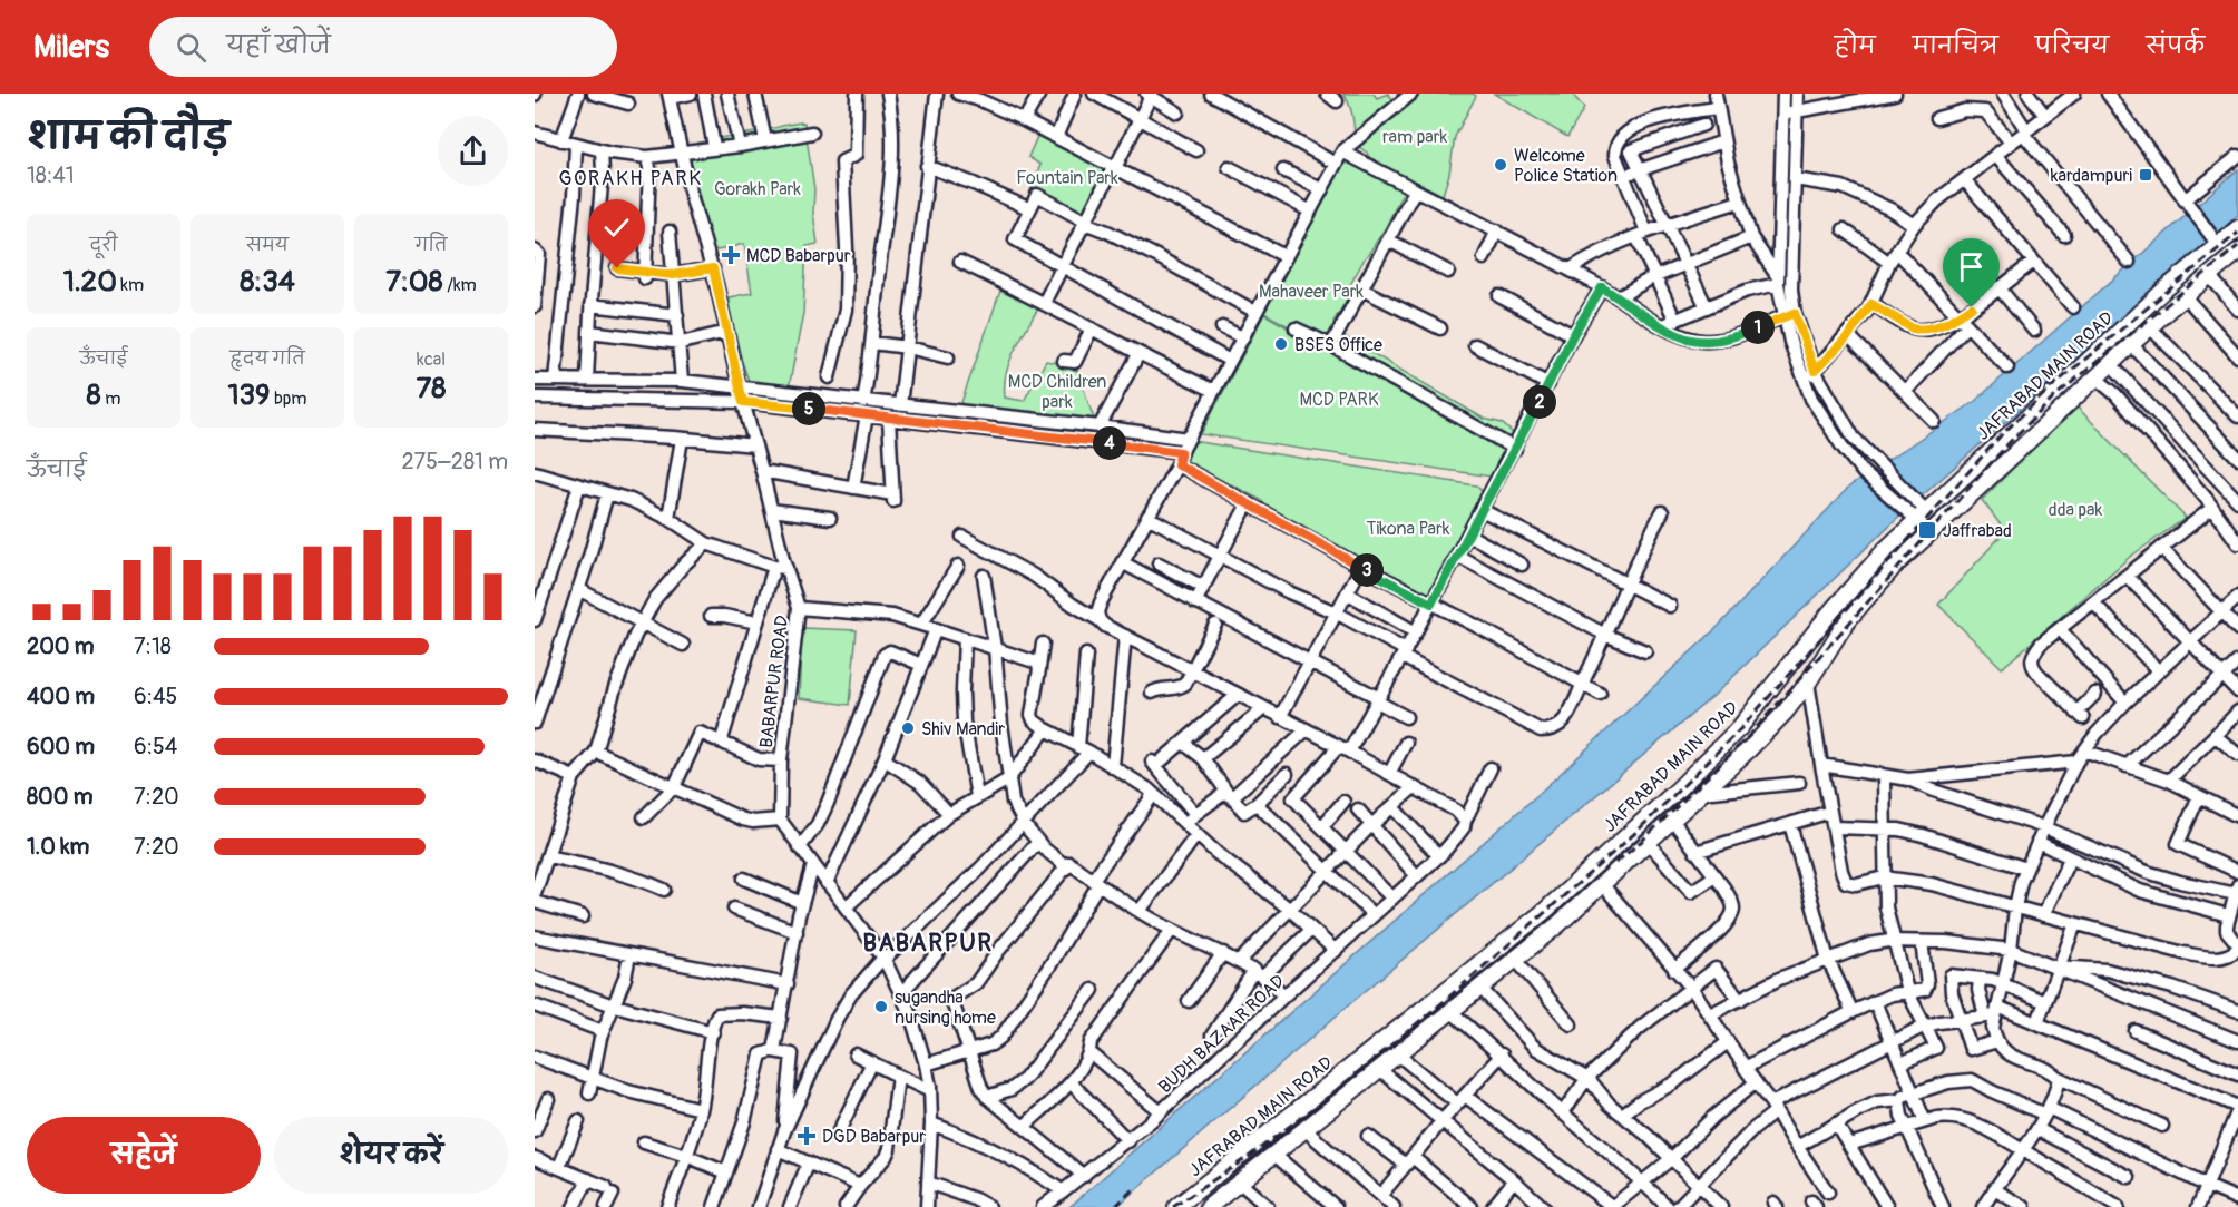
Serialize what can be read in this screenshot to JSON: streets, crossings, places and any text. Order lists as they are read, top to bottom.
{
  "streets": {
    "main road": ["JAFRABAD MAIN ROAD"],
    "street": ["BABARPUR ROAD", "BUDH BAZAAR ROAD"]
  },
  "districts": ["GORAKH PARK", "BABARPUR"],
  "parks": [
    "ram park",
    "Fountain Park",
    "Gorakh Park",
    "Mahaveer Park",
    "MCD Children park",
    "MCD PARK",
    "dda pak",
    "Tikona Park"
  ],
  "places": {
    "other": [
      "Welcome Police Station",
      "BSES Office",
      "Shiv Mandir",
      "sugandha nursing home"
    ],
    "transit": ["kardampuri", "Jaffrabad"],
    "health": ["MCD Babarpur", "DGD Babarpur"]
  },
  "page": {
    "header": "Milers",
    "search": "यहाँ खोजें",
    "nav": [
      "होम",
      "मानचित्र",
      "परिचय",
      "संपर्क"
    ],
    "heading": ["शाम की दौड़", "18:41"],
    "stats": [
      ["दूरी", "1.20 km"],
      ["समय", "8:34"],
      ["गति", "7:08 /km"],
      ["ऊँचाई", "8 m"],
      ["हृदय गति", "139 bpm"],
      ["kcal", "78"]
    ],
    "pins": [
      "1",
      "2",
      "5",
      "4",
      "3"
    ],
    "chart": ["ऊँचाई", "275–281 m"],
    "list": [
      {
        "name": "200 m",
        "note": "7:18"
      },
      {
        "name": "400 m",
        "note": "6:45"
      },
      {
        "name": "600 m",
        "note": "6:54"
      },
      {
        "name": "800 m",
        "note": "7:20"
      },
      {
        "name": "1.0 km",
        "note": "7:20"
      }
    ],
    "buttons": ["सहेजें", "शेयर करें"]
  }
}
